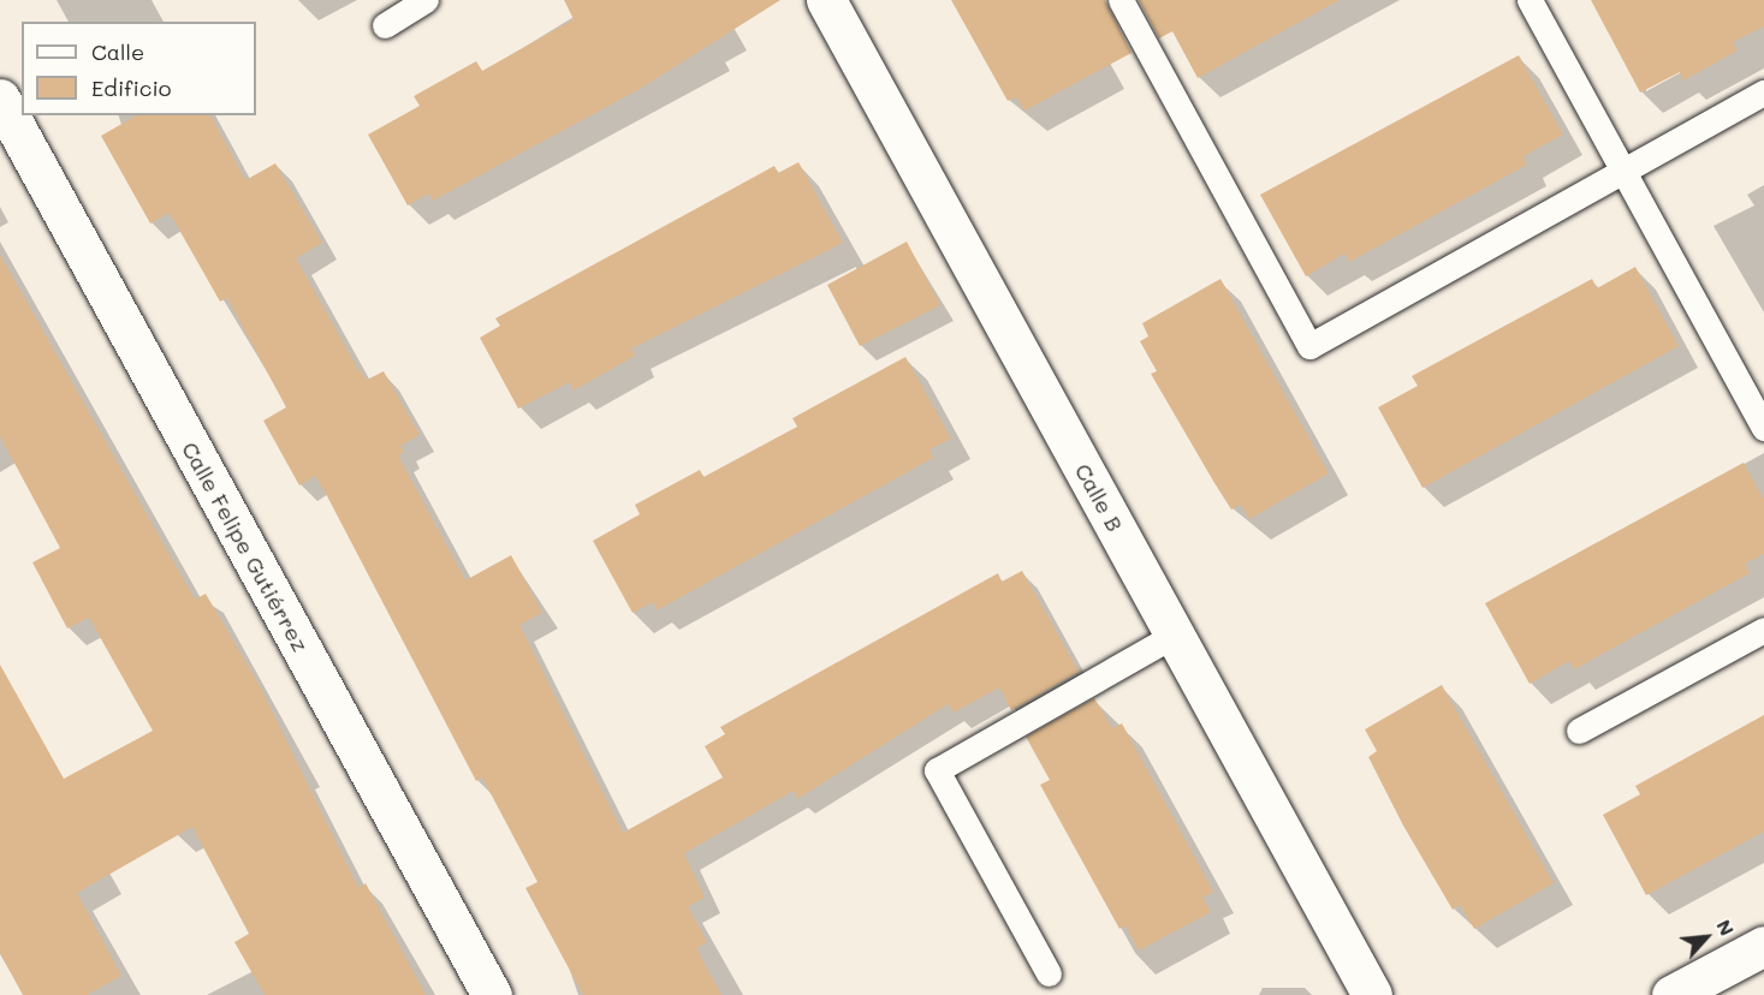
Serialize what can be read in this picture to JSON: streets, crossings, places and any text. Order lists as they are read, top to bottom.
{
  "streets": {
    "street": ["Calle B", "Calle Felipe Gutiérrez"]
  },
  "legend": ["Calle", "Edificio"],
  "north": "top right"
}
